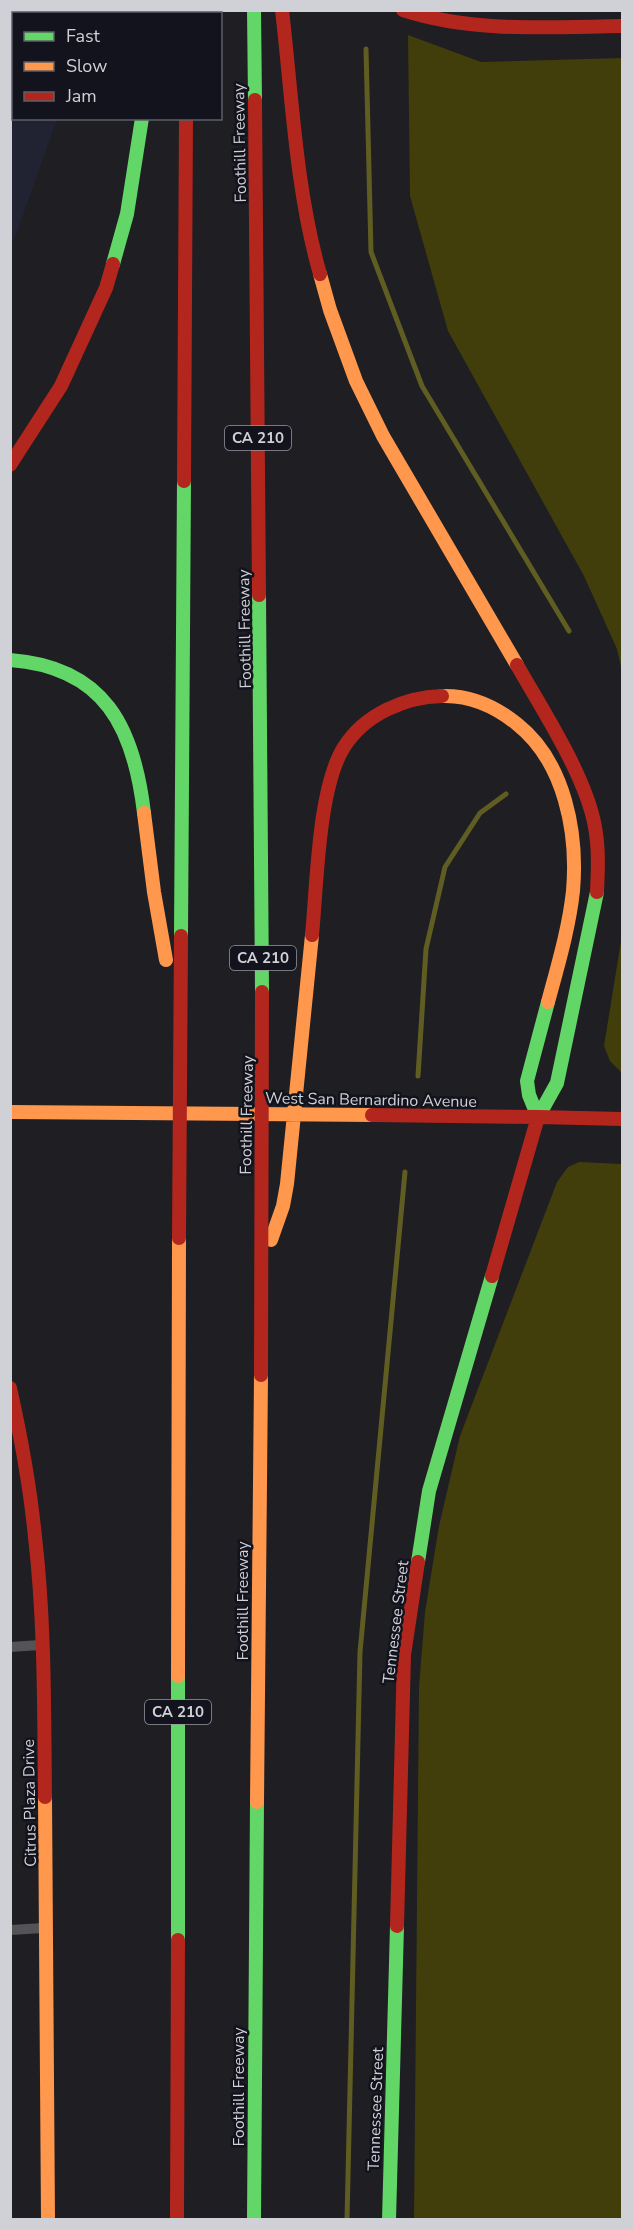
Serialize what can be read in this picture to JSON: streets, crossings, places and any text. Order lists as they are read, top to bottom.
{
  "streets": {
    "main road": [
      "Foothill Freeway",
      "CA 210",
      "West San Bernardino Avenue",
      "Tennessee Street",
      "Citrus Plaza Drive"
    ]
  },
  "crossings": [
    ["West San Bernardino Avenue", "Tennessee Street"]
  ],
  "legend": ["Fast", "Slow", "Jam"]
}
